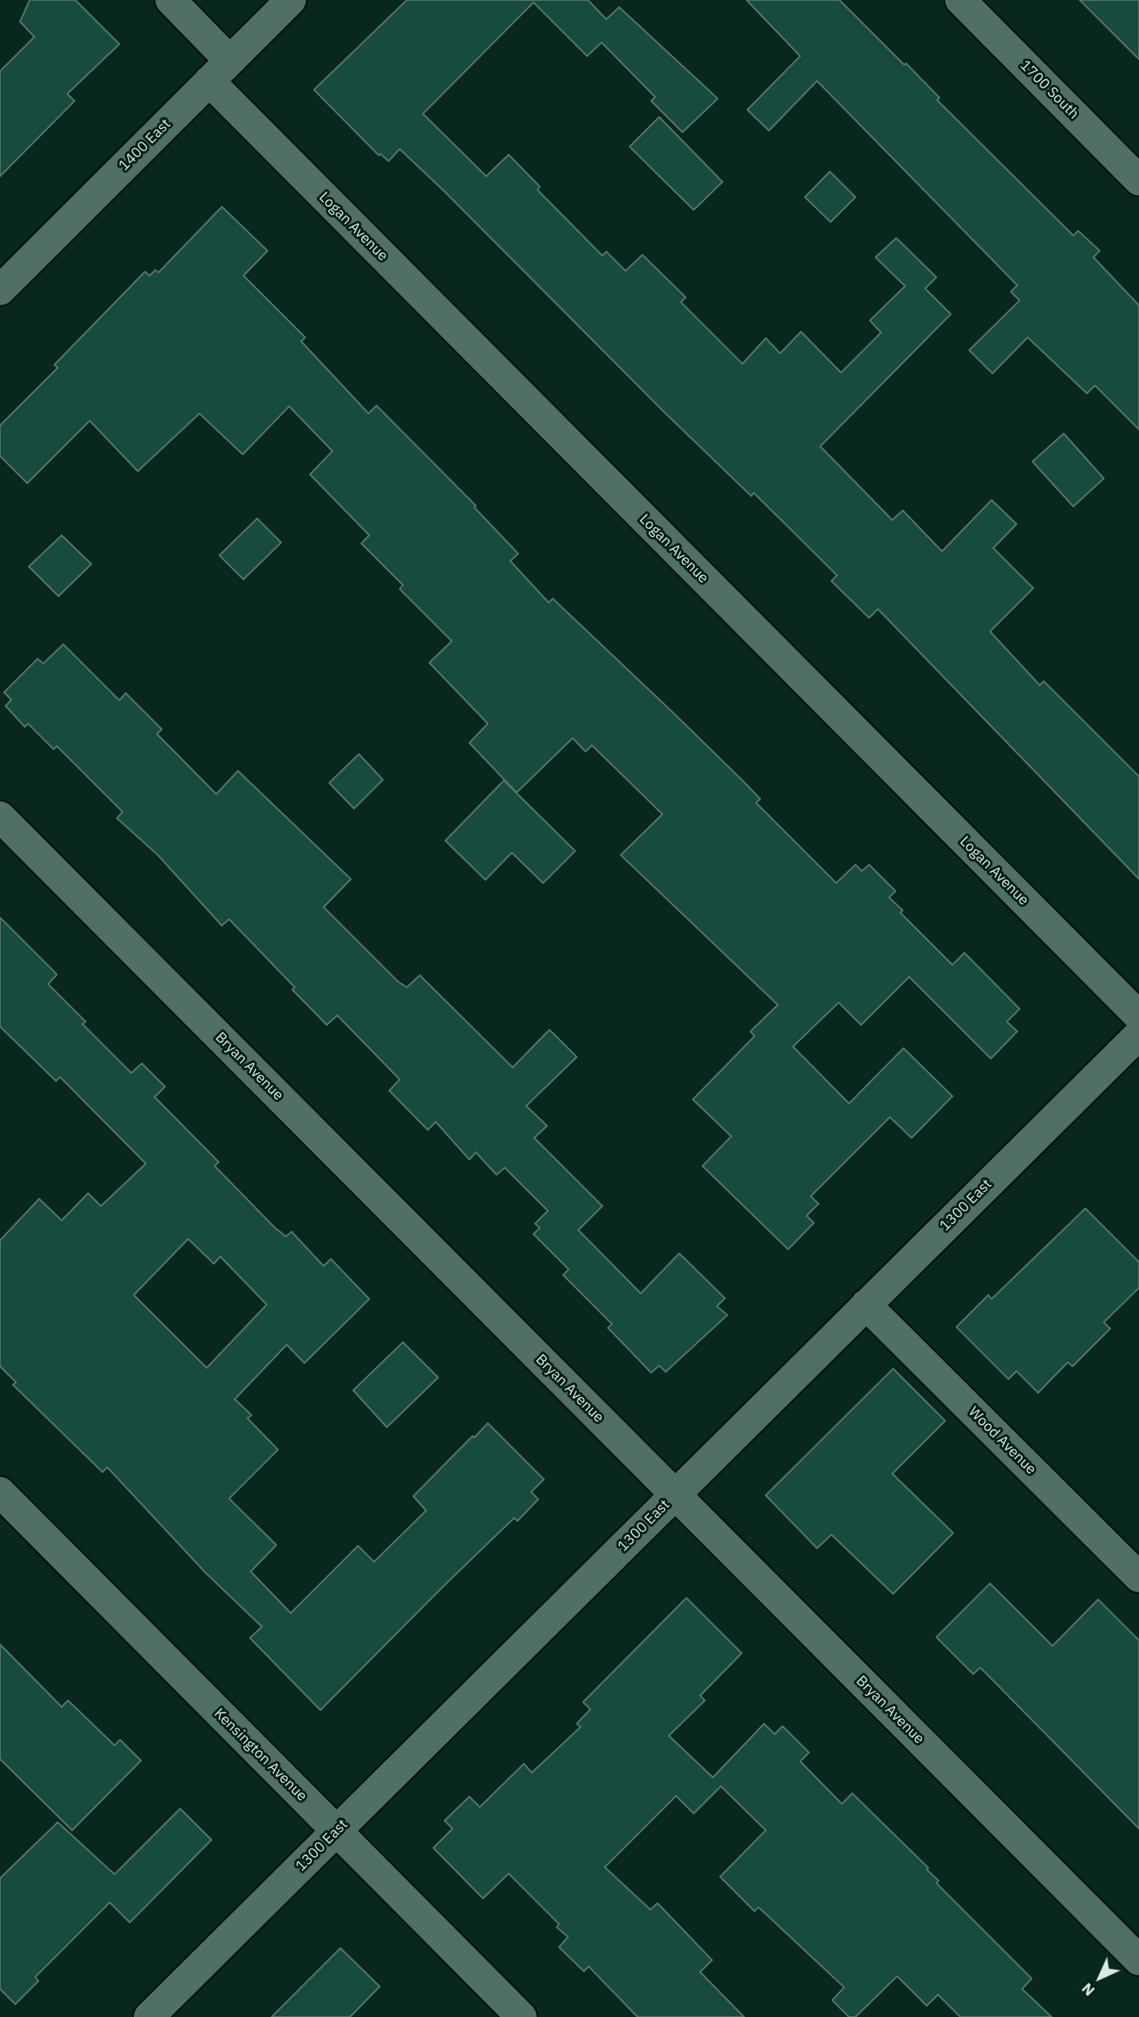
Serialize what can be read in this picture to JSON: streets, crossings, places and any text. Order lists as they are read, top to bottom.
{
  "streets": {
    "street": [
      "1700 South",
      "1400 East",
      "Logan Avenue",
      "Bryan Avenue",
      "1300 East",
      "Wood Avenue",
      "Kensington Avenue"
    ]
  },
  "crossings": [
    ["1400 East", "Logan Avenue"],
    ["Bryan Avenue", "1300 East"],
    ["1300 East", "Wood Avenue"],
    ["1300 East", "Kensington Avenue"]
  ],
  "north": "bottom left"
}
